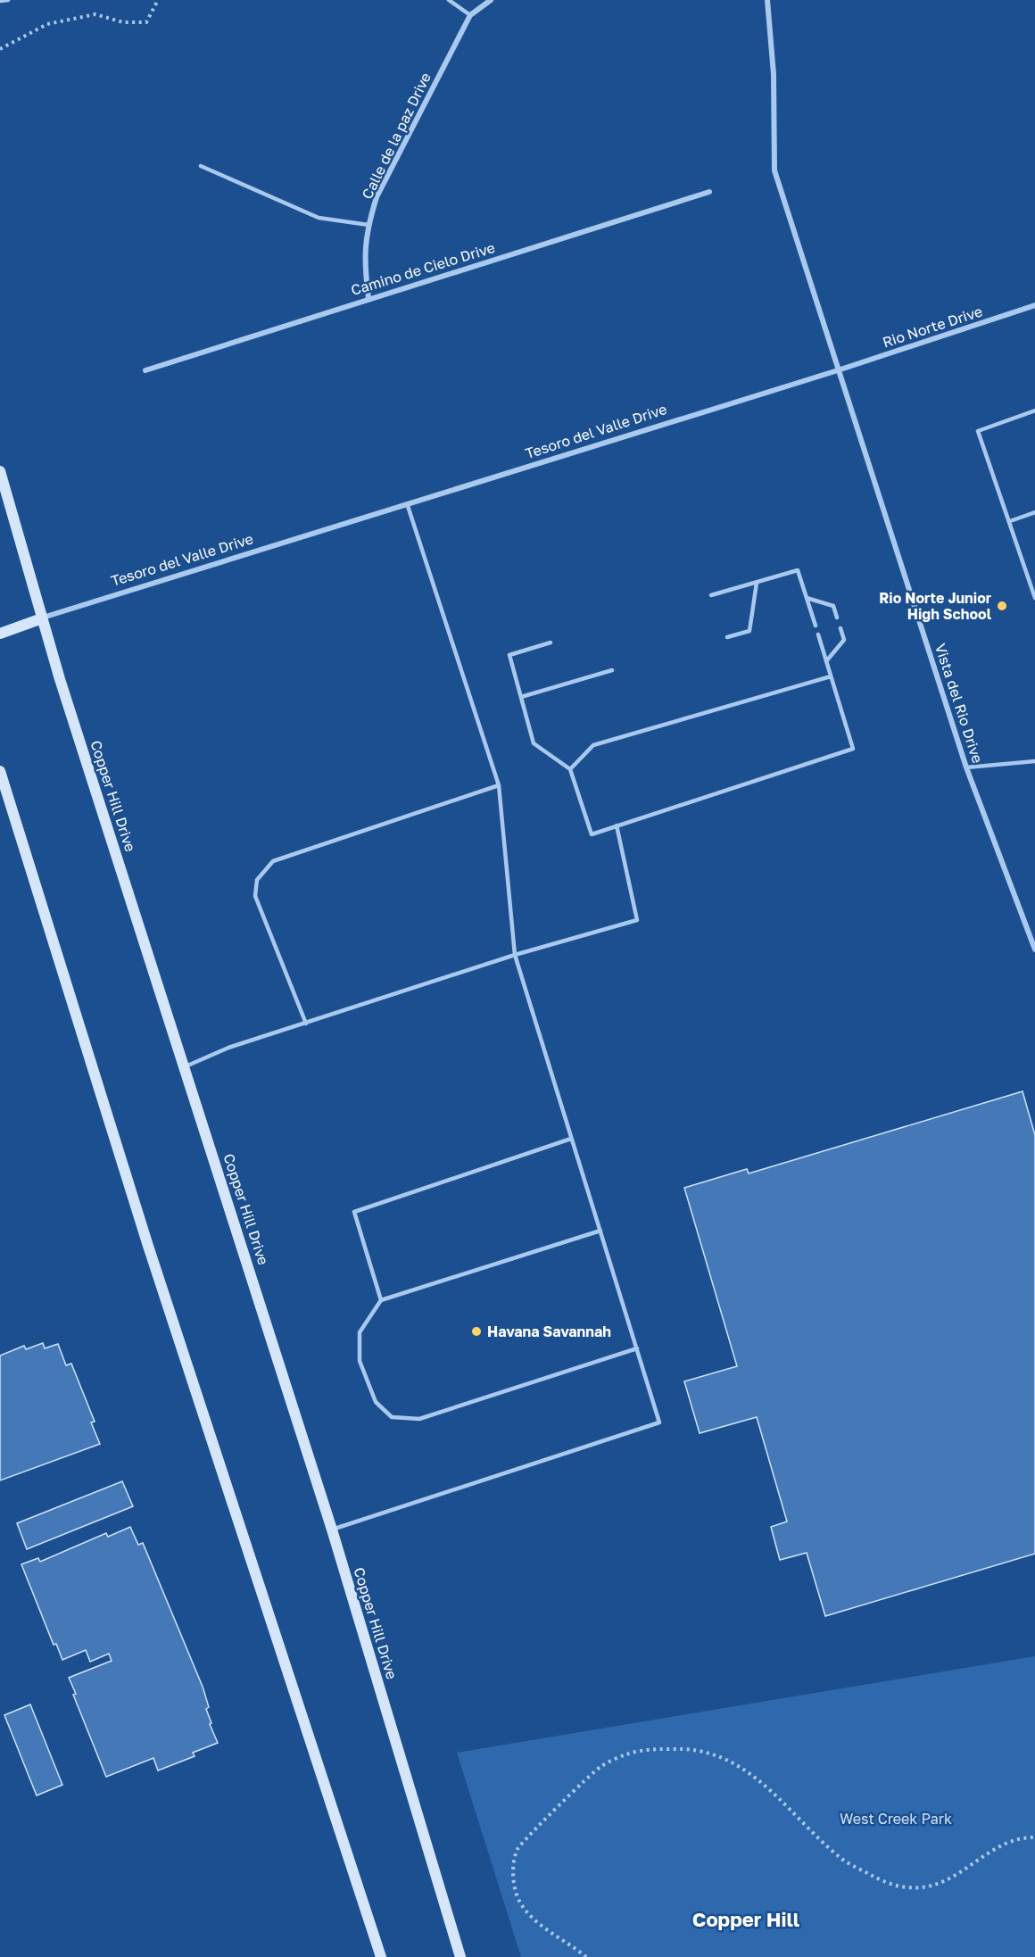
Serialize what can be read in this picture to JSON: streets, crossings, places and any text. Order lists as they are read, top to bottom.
{
  "streets": {
    "main road": ["Tesoro del Valle Drive", "Copper Hill Drive"],
    "street": [
      "Calle de la paz Drive",
      "Camino de Cielo Drive",
      "Rio Norte Drive",
      "Vista del Rio Drive"
    ]
  },
  "crossings": [
    ["Calle de la paz Drive", "Camino de Cielo Drive"],
    ["Rio Norte Drive", "Tesoro del Valle Drive"],
    ["Rio Norte Drive", "Vista del Rio Drive"],
    ["Tesoro del Valle Drive", "Vista del Rio Drive"],
    ["Tesoro del Valle Drive", "Copper Hill Drive"]
  ],
  "districts": ["Copper Hill"],
  "parks": ["West Creek Park"],
  "places": ["Rio Norte Junior High School", "Havana Savannah"]
}
